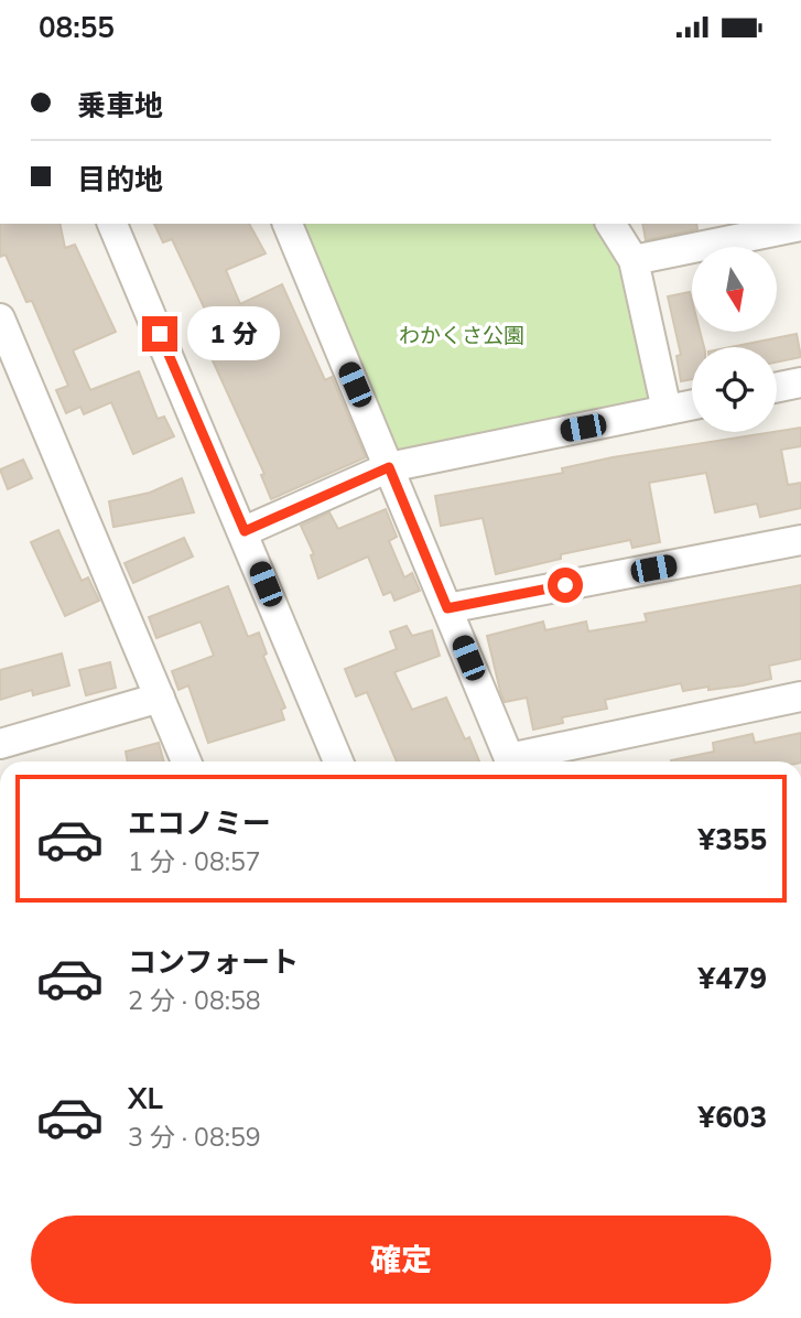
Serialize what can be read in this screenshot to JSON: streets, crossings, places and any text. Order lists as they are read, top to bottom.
{
  "parks": ["わかくさ公園"],
  "north": "bottom",
  "page": {
    "status": "08:55",
    "banner": ["乗車地", "目的地"],
    "bubble": "1 分",
    "list": [
      {
        "name": "エコノミー",
        "note": "1 分 · 08:57",
        "value": "¥355"
      },
      {
        "name": "コンフォート",
        "note": "2 分 · 08:58",
        "value": "¥479"
      },
      {
        "name": "XL",
        "note": "3 分 · 08:59",
        "value": "¥603"
      }
    ],
    "buttons": "確定"
  }
}
